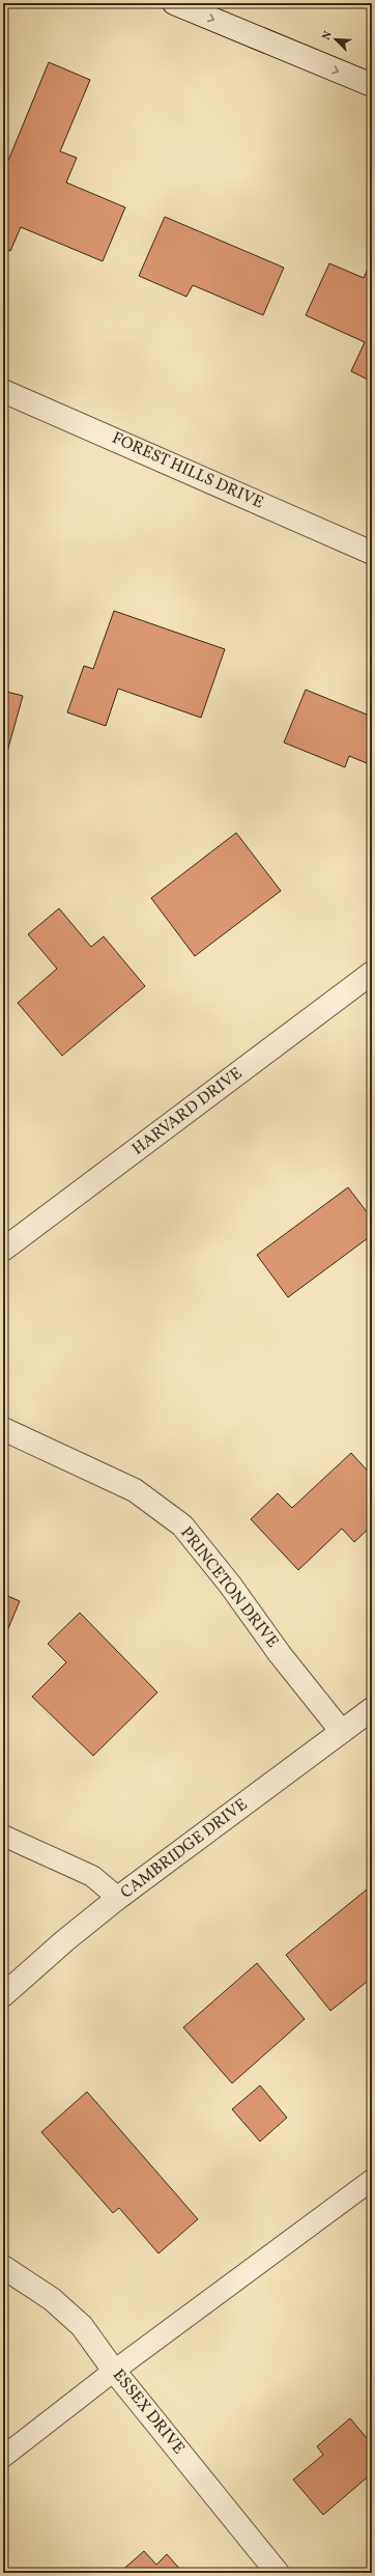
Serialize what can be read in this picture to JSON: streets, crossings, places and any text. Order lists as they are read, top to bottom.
{
  "streets": {
    "street": [
      "FOREST HILLS DRIVE",
      "HARVARD DRIVE",
      "PRINCETON DRIVE",
      "CAMBRIDGE DRIVE",
      "ESSEX DRIVE"
    ]
  },
  "crossings": [
    ["PRINCETON DRIVE", "CAMBRIDGE DRIVE"]
  ],
  "north": "top left"
}
